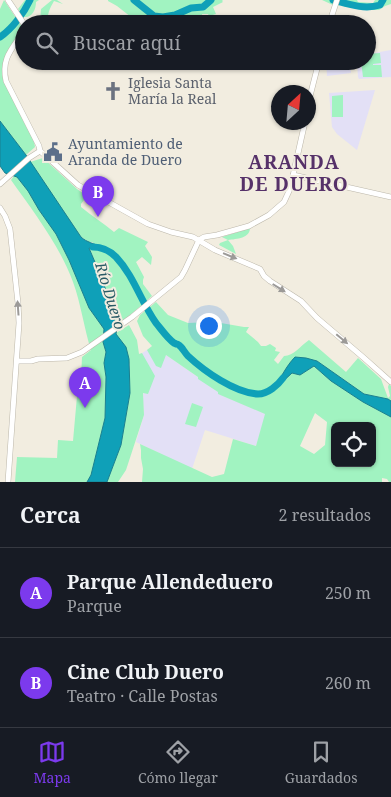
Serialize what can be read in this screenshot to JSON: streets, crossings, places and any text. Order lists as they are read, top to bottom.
{
  "districts": ["ARANDA DE DUERO"],
  "water": ["Río Duero"],
  "places": {
    "church": ["Iglesia Santa María la Real"],
    "public building": ["Ayuntamiento de Aranda de Duero"]
  },
  "north": "top right",
  "page": {
    "search": "Buscar aquí",
    "pins": ["B", "A"],
    "heading": ["Cerca", "2 resultados"],
    "list": [
      {
        "mark": "A",
        "name": "Parque Allendeduero",
        "note": "Parque",
        "value": "250 m"
      },
      {
        "mark": "B",
        "name": "Cine Club Duero",
        "note": "Teatro · Calle Postas",
        "value": "260 m"
      }
    ],
    "nav": ["Mapa", "Cómo llegar", "Guardados"]
  }
}
